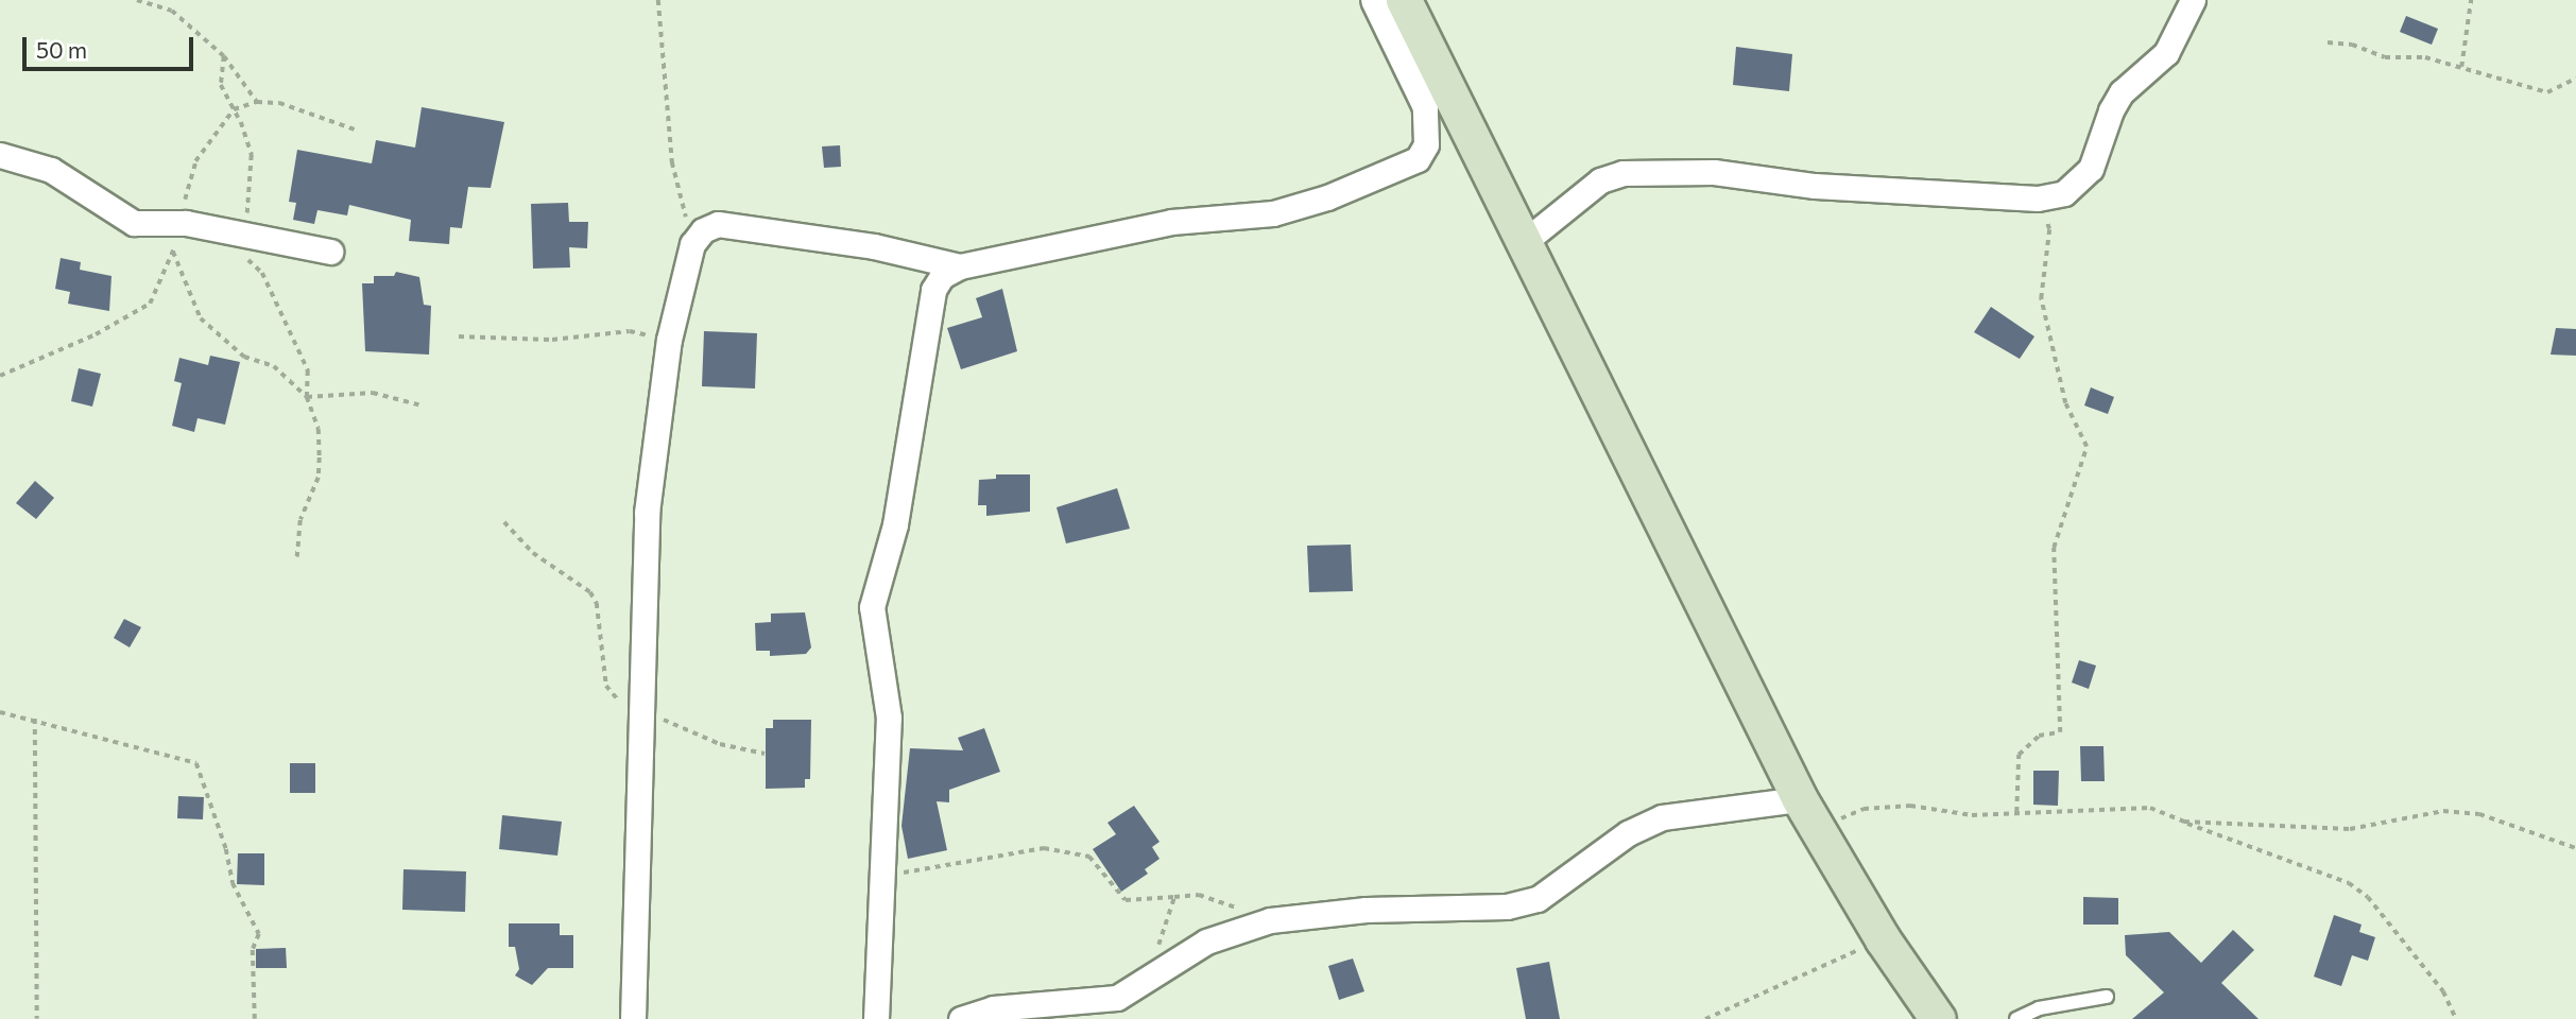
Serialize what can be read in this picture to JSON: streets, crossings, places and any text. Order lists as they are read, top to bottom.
{
  "scale_bar": "50 m"
}
